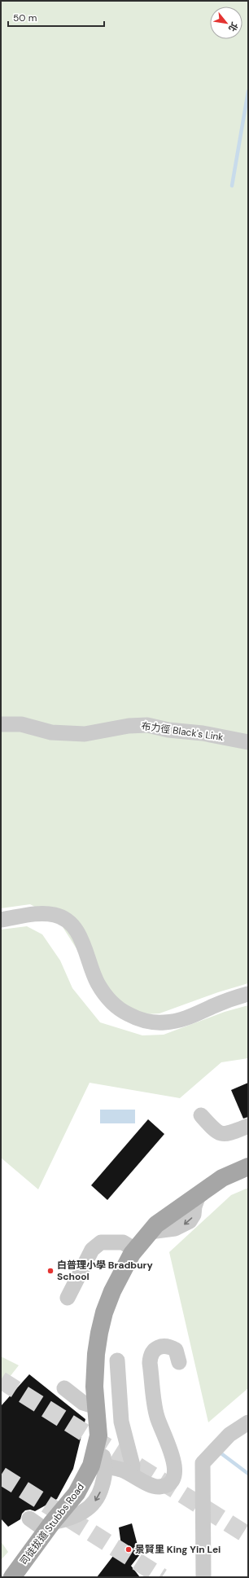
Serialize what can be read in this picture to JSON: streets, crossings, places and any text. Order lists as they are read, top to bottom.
{
  "streets": {
    "main road": ["司徒拔道 Stubbs Road"],
    "street": ["布力徑 Black's Link"]
  },
  "places": ["白普理小學 Bradbury School", "景賢里 King Yin Lei"],
  "scale_bar": "50 m",
  "north": "bottom right"
}
